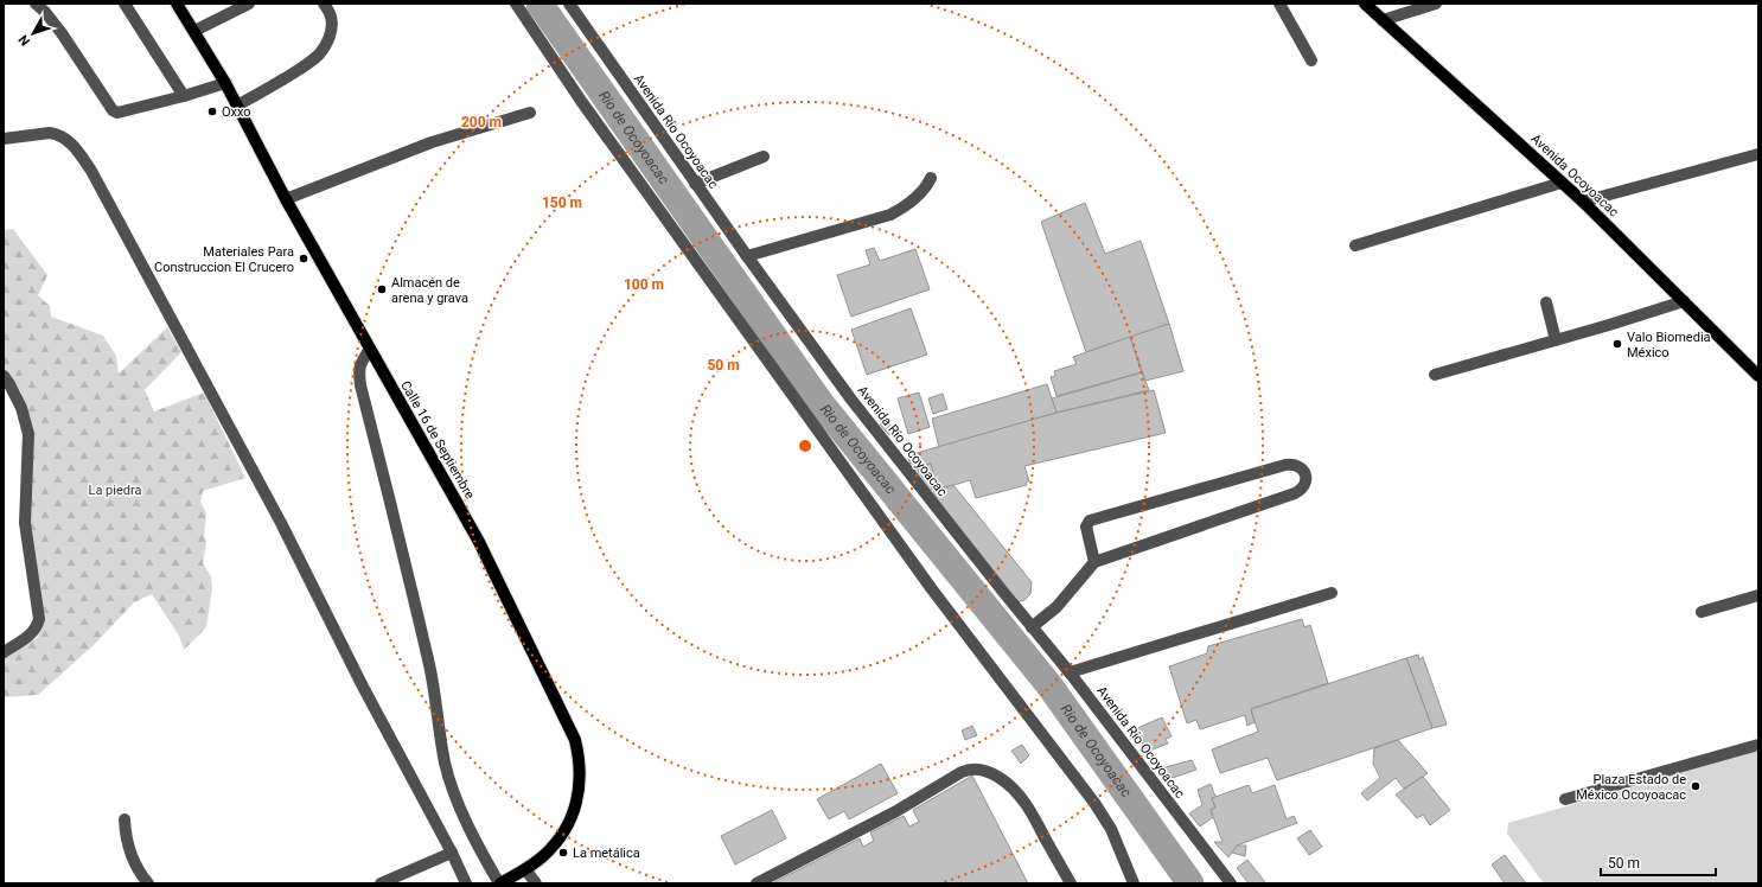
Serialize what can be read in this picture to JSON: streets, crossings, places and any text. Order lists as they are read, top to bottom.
{
  "streets": {
    "main road": ["Avenida Ocoyoacac", "Calle 16 de Septiembre"],
    "street": ["Avenida Río Ocoyoacac"]
  },
  "water": ["Rio de Ocoyoacac"],
  "parks": ["La piedra"],
  "places": [
    "Oxxo",
    "Materiales Para Construccion El Crucero",
    "Almacén de arena y grava",
    "Valo Biomedia México",
    "Plaza Estado de México Ocoyoacac",
    "La metálica"
  ],
  "scale_bar": "50 m",
  "north": "bottom left",
  "rings": [
    "200 m",
    "150 m",
    "100 m",
    "50 m"
  ]
}
